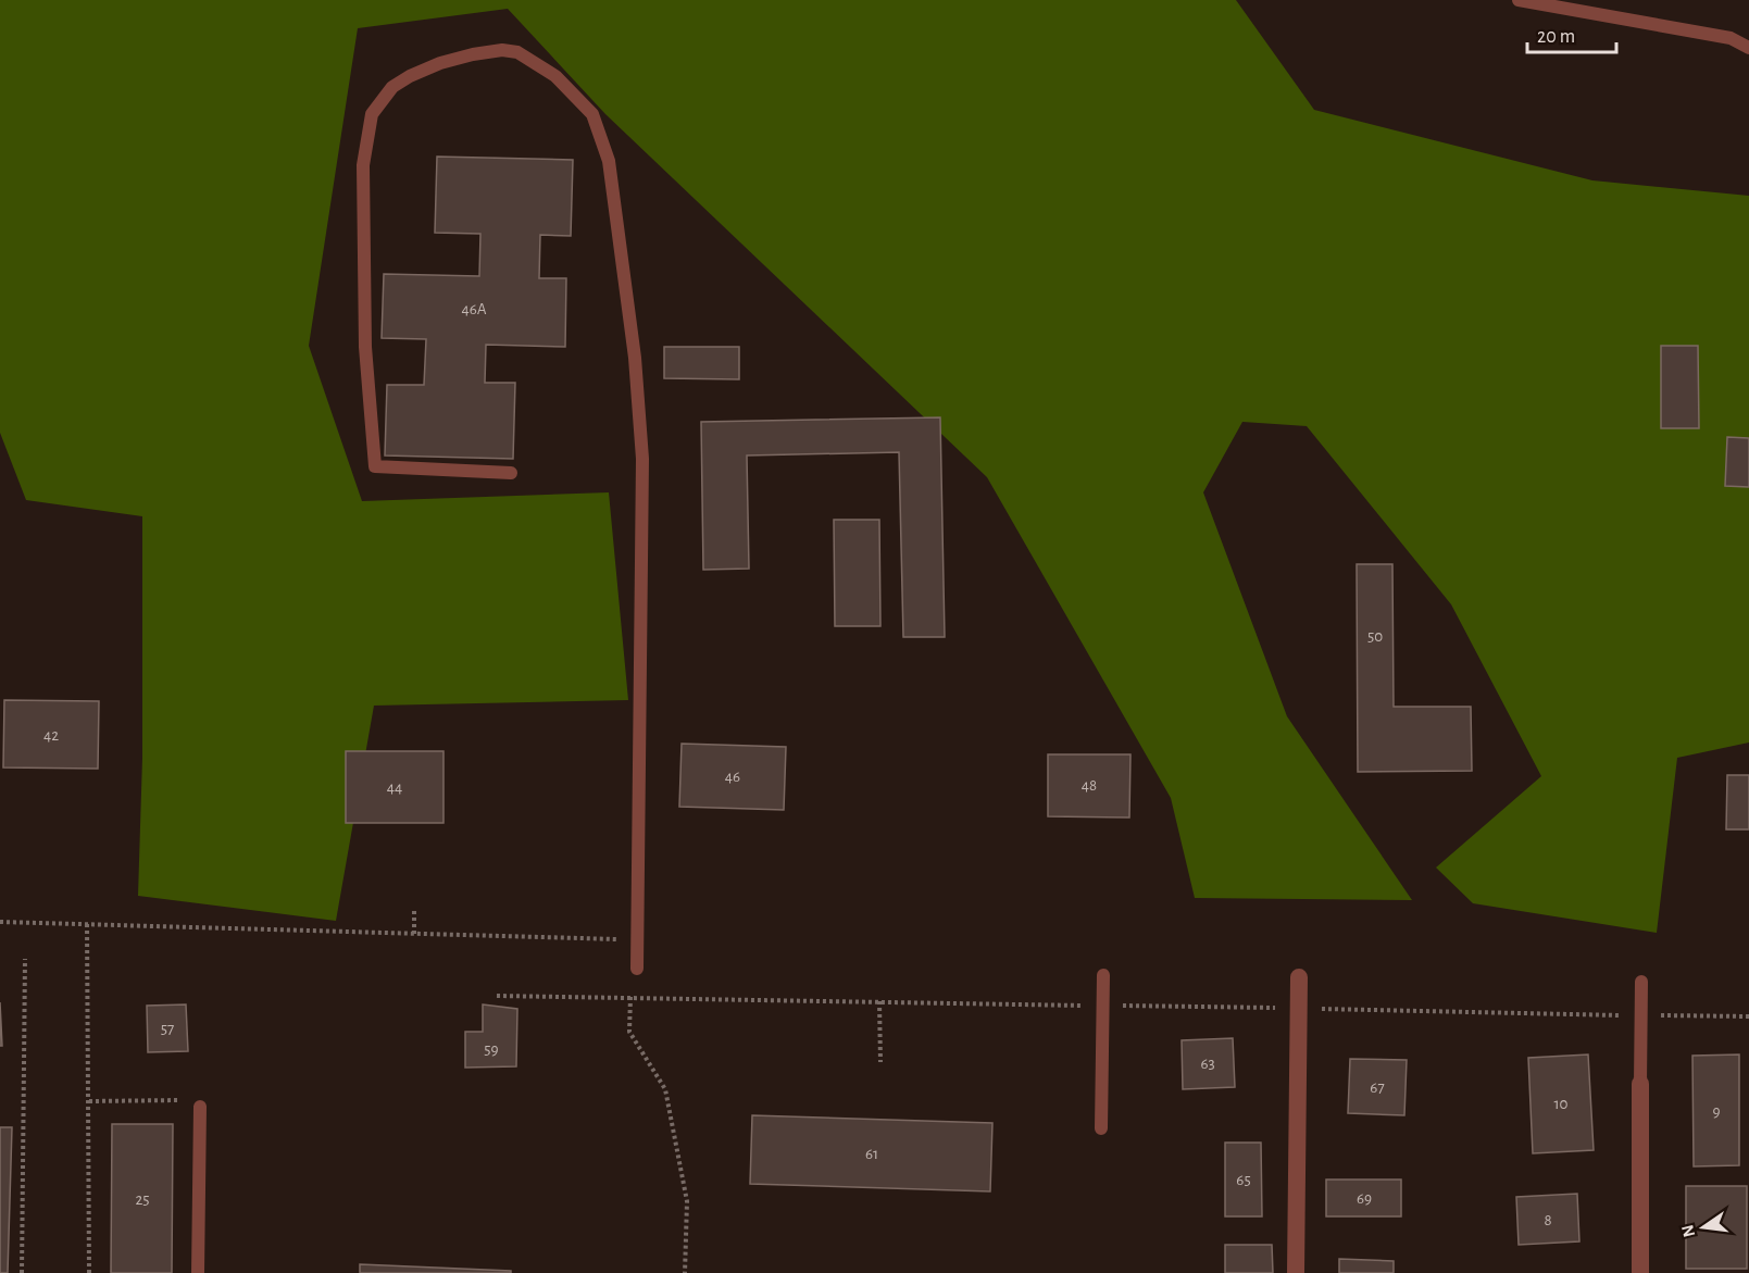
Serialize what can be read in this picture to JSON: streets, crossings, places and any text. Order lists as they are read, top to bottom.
{
  "house_numbers": [
    "46А",
    "50",
    "42",
    "46",
    "48",
    "44",
    "57",
    "59",
    "63",
    "67",
    "10",
    "9",
    "61",
    "65",
    "69",
    "25",
    "8"
  ],
  "scale_bar": "20 m",
  "north": "left"
}
